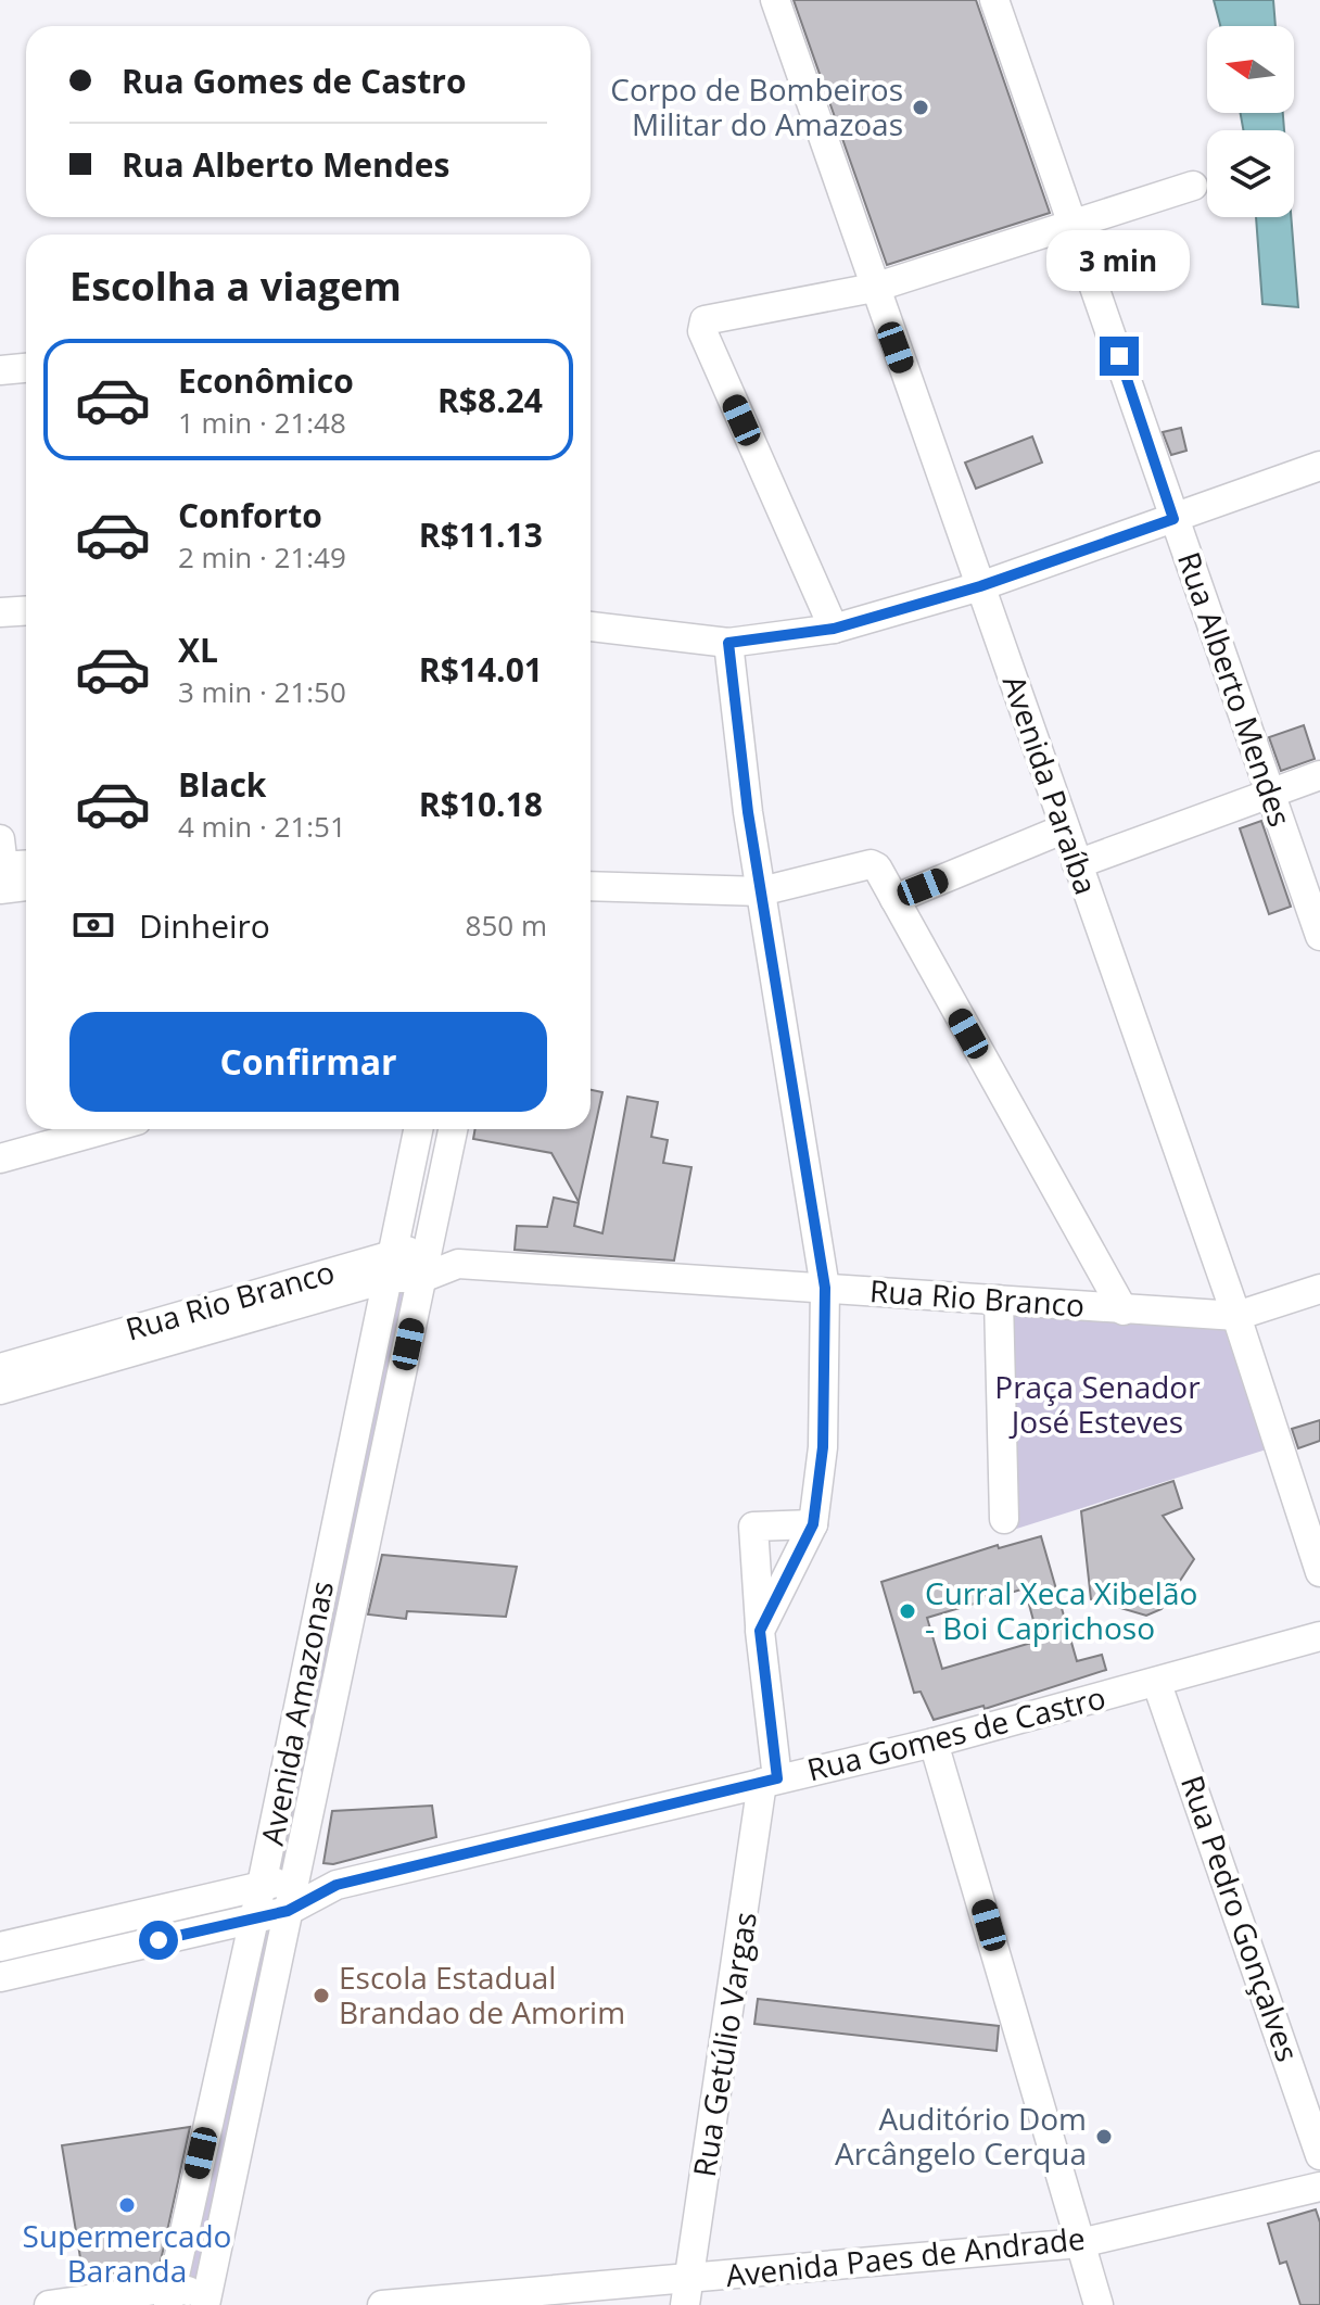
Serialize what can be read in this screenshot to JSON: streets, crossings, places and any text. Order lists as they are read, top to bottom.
{
  "streets": {
    "street": [
      "Rua Alberto Mendes",
      "Avenida Paraíba",
      "Rua Rio Branco",
      "Avenida Amazonas",
      "Rua Gomes de Castro",
      "Rua Pedro Gonçalves",
      "Rua Getúlio Vargas",
      "Avenida Paes de Andrade"
    ]
  },
  "crossings": [
    ["Avenida Paraíba", "Rua Rio Branco"],
    ["Rua Rio Branco", "Avenida Amazonas"],
    ["Avenida Amazonas", "Rua Gomes de Castro"],
    ["Rua Gomes de Castro", "Rua Pedro Gonçalves"],
    ["Rua Gomes de Castro", "Rua Getúlio Vargas"],
    ["Rua Getúlio Vargas", "Avenida Paes de Andrade"]
  ],
  "parks": ["Praça Senador José Esteves"],
  "places": [
    "Corpo de Bombeiros Militar do Amazoas",
    "Curral Xeca Xibelão - Boi Caprichoso",
    "Escola Estadual Brandao de Amorim",
    "Auditório Dom Arcângelo Cerqua",
    "Supermercado Baranda"
  ],
  "north": "left",
  "page": {
    "banner": ["Rua Gomes de Castro", "Rua Alberto Mendes"],
    "bubble": "3 min",
    "heading": "Escolha a viagem",
    "list": [
      {
        "name": "Econômico",
        "note": "1 min · 21:48",
        "value": "R$8.24"
      },
      {
        "name": "Conforto",
        "note": "2 min · 21:49",
        "value": "R$11.13"
      },
      {
        "name": "XL",
        "note": "3 min · 21:50",
        "value": "R$14.01"
      },
      {
        "name": "Black",
        "note": "4 min · 21:51",
        "value": "R$10.18"
      }
    ],
    "pay": ["Dinheiro", "850 m"],
    "buttons": "Confirmar"
  }
}
